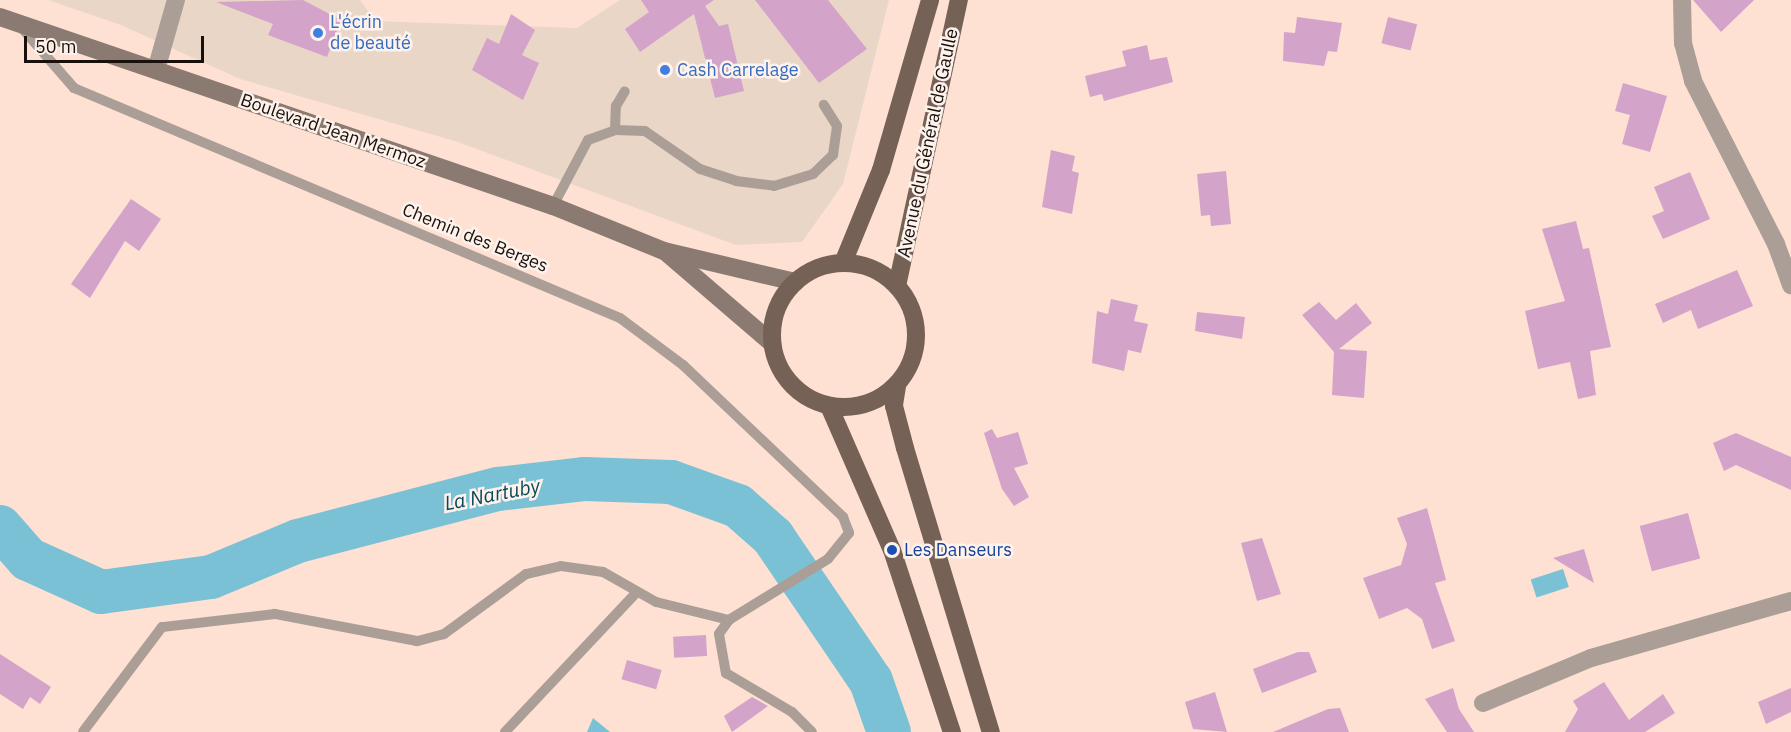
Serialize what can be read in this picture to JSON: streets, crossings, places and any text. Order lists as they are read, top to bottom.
{
  "streets": {
    "main road": ["Boulevard Jean Mermoz", "Avenue du Général de Gaulle"],
    "lane": ["Chemin des Berges"]
  },
  "crossings": [
    ["Boulevard Jean Mermoz", "Avenue du Général de Gaulle"],
    ["Boulevard Jean Mermoz", "Chemin des Berges"]
  ],
  "water": ["La Nartuby"],
  "places": ["L'écrin de beauté", "Cash Carrelage", "Les Danseurs"],
  "scale_bar": "50 m"
}
